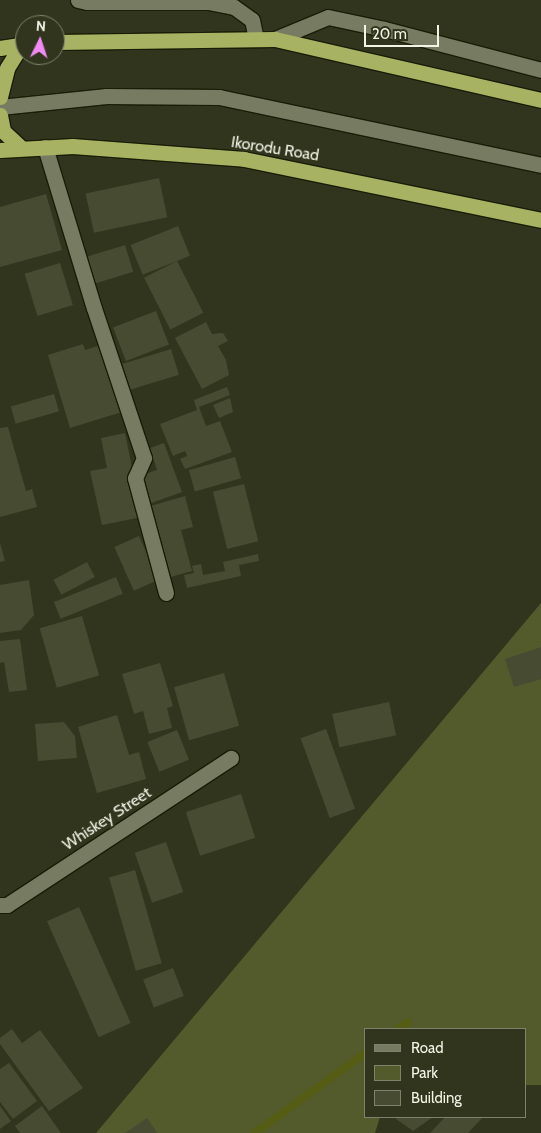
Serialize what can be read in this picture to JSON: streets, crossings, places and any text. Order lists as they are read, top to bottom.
{
  "streets": {
    "highway": ["Ikorodu Road"],
    "street": ["Whiskey Street"]
  },
  "legend": ["Road", "Park", "Building"],
  "scale_bar": "20 m",
  "north": "top"
}
